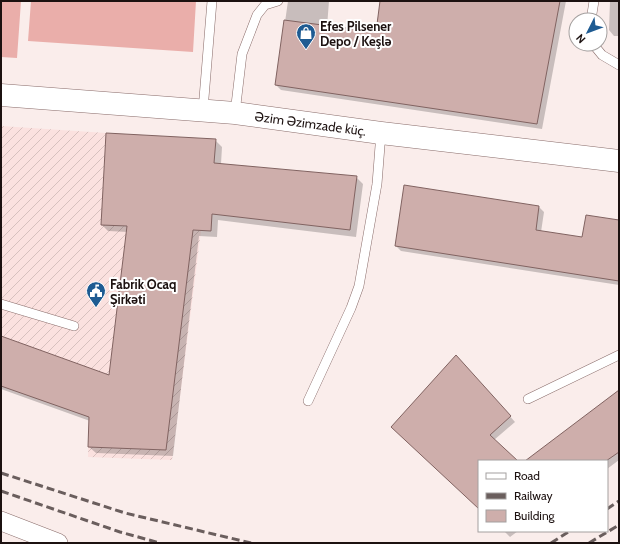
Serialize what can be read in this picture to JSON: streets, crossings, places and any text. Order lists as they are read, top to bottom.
{
  "streets": {
    "street": ["Əzim Əzimzade küç."]
  },
  "places": {
    "shop": ["Efes Pilsener Depo / Keşlə"],
    "public building": ["Fabrik Ocaq Şirkəti"]
  },
  "legend": ["Road", "Railway", "Building"],
  "north": "bottom left"
}
